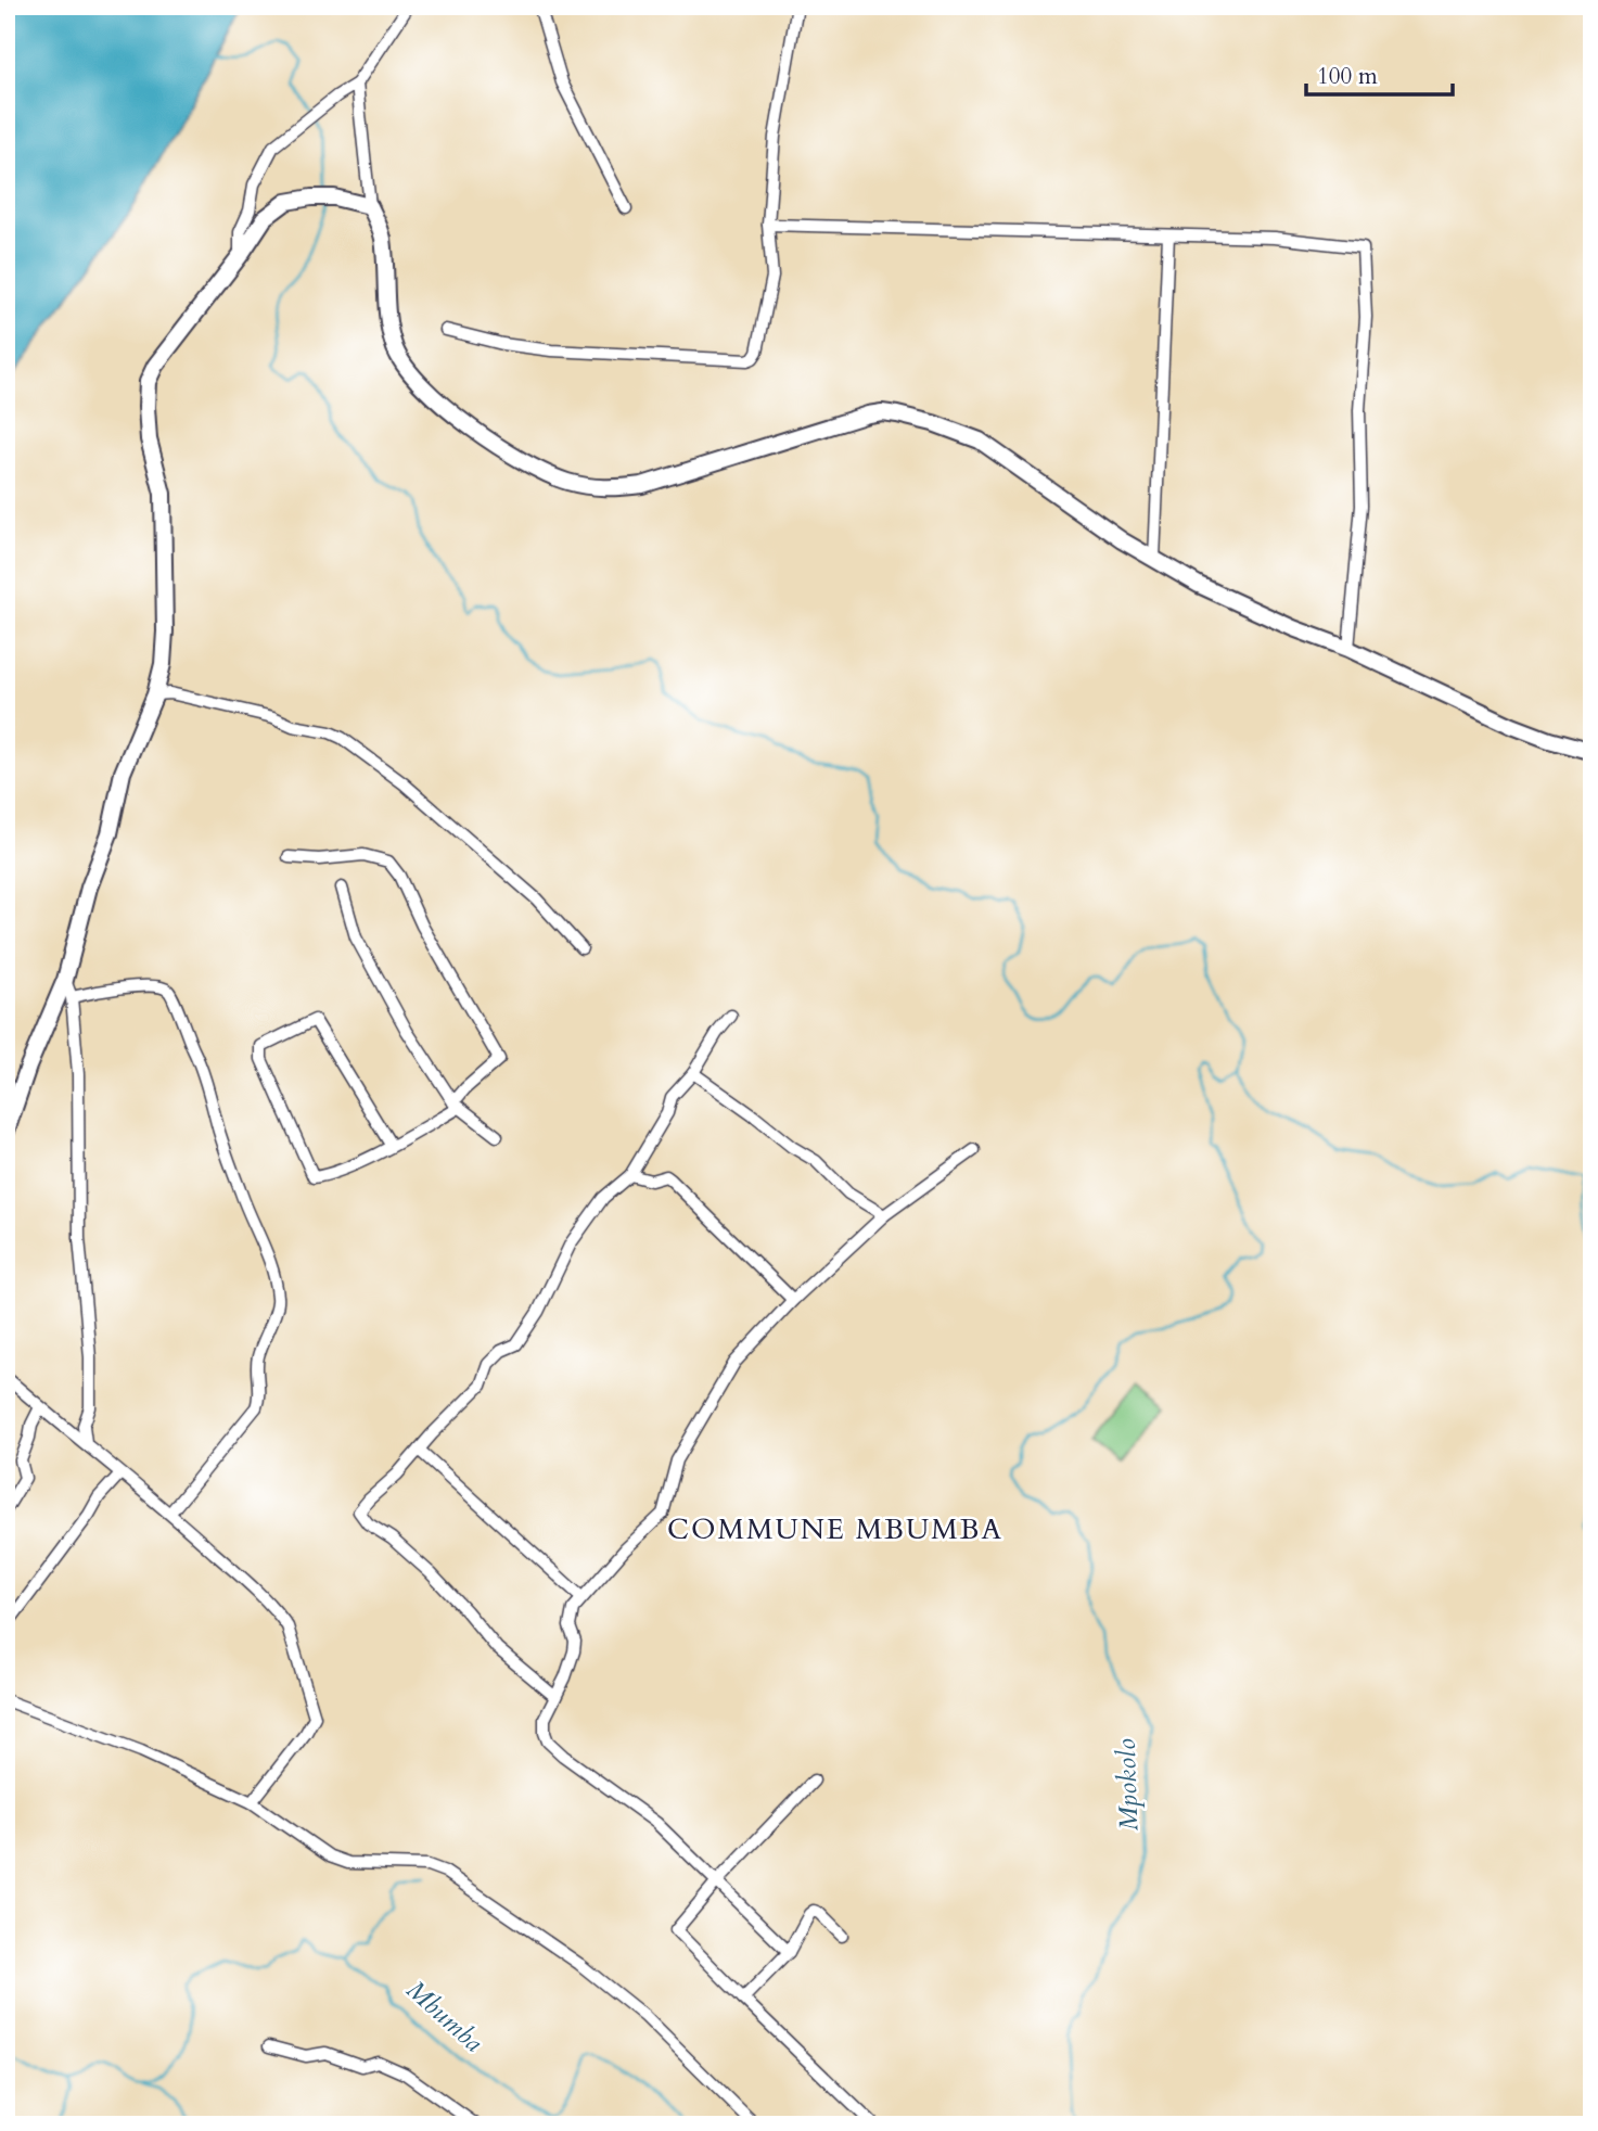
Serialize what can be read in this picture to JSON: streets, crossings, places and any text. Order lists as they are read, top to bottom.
{
  "districts": ["COMMUNE MBUMBA"],
  "water": ["Mpokolo", "Mbumba"],
  "scale_bar": "100 m"
}
